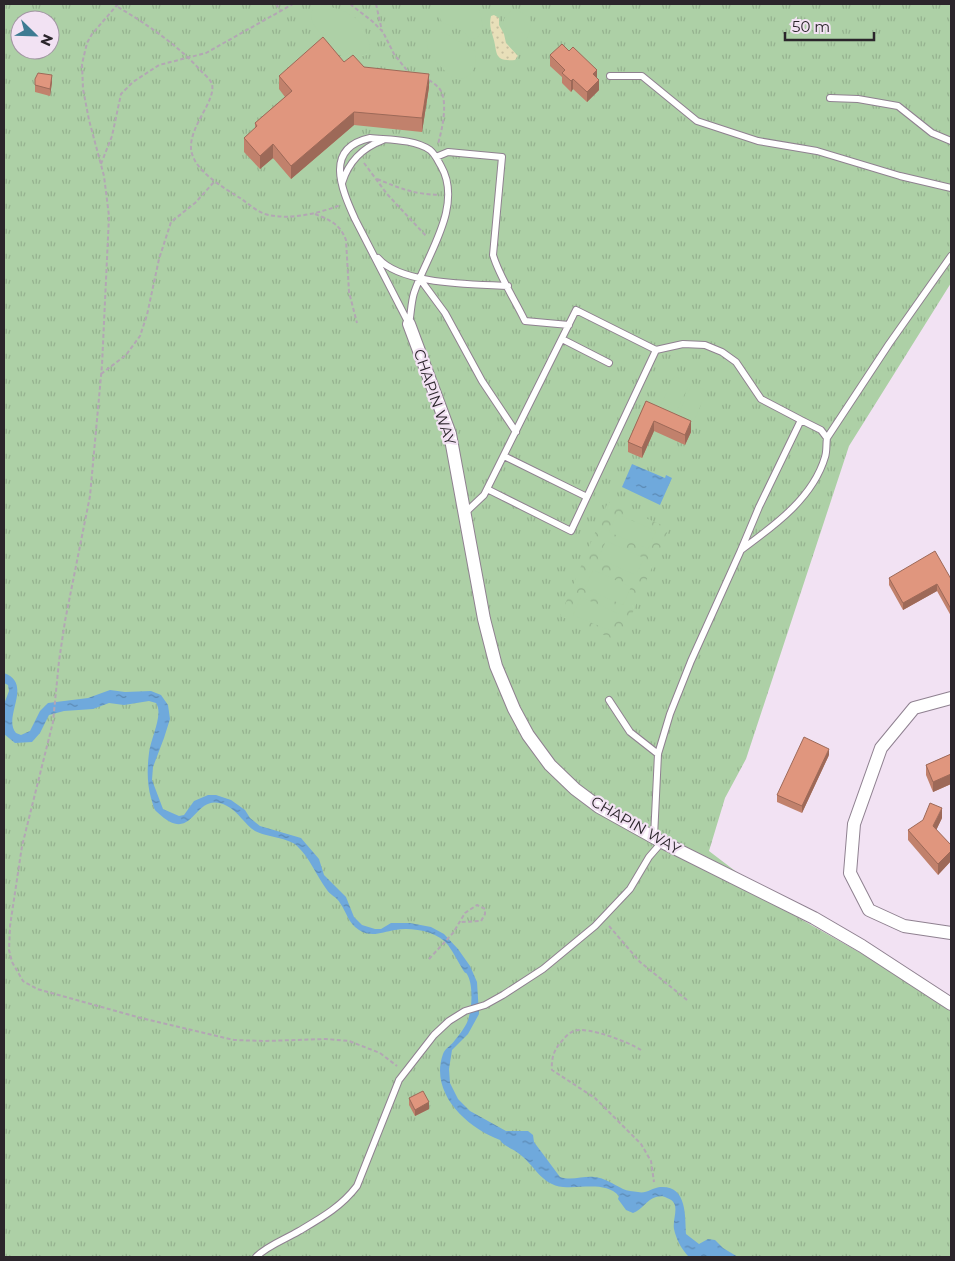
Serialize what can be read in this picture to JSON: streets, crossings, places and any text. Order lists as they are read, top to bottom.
{
  "streets": {
    "street": ["CHAPIN WAY"]
  },
  "scale_bar": "50 m",
  "north": "bottom right"
}
